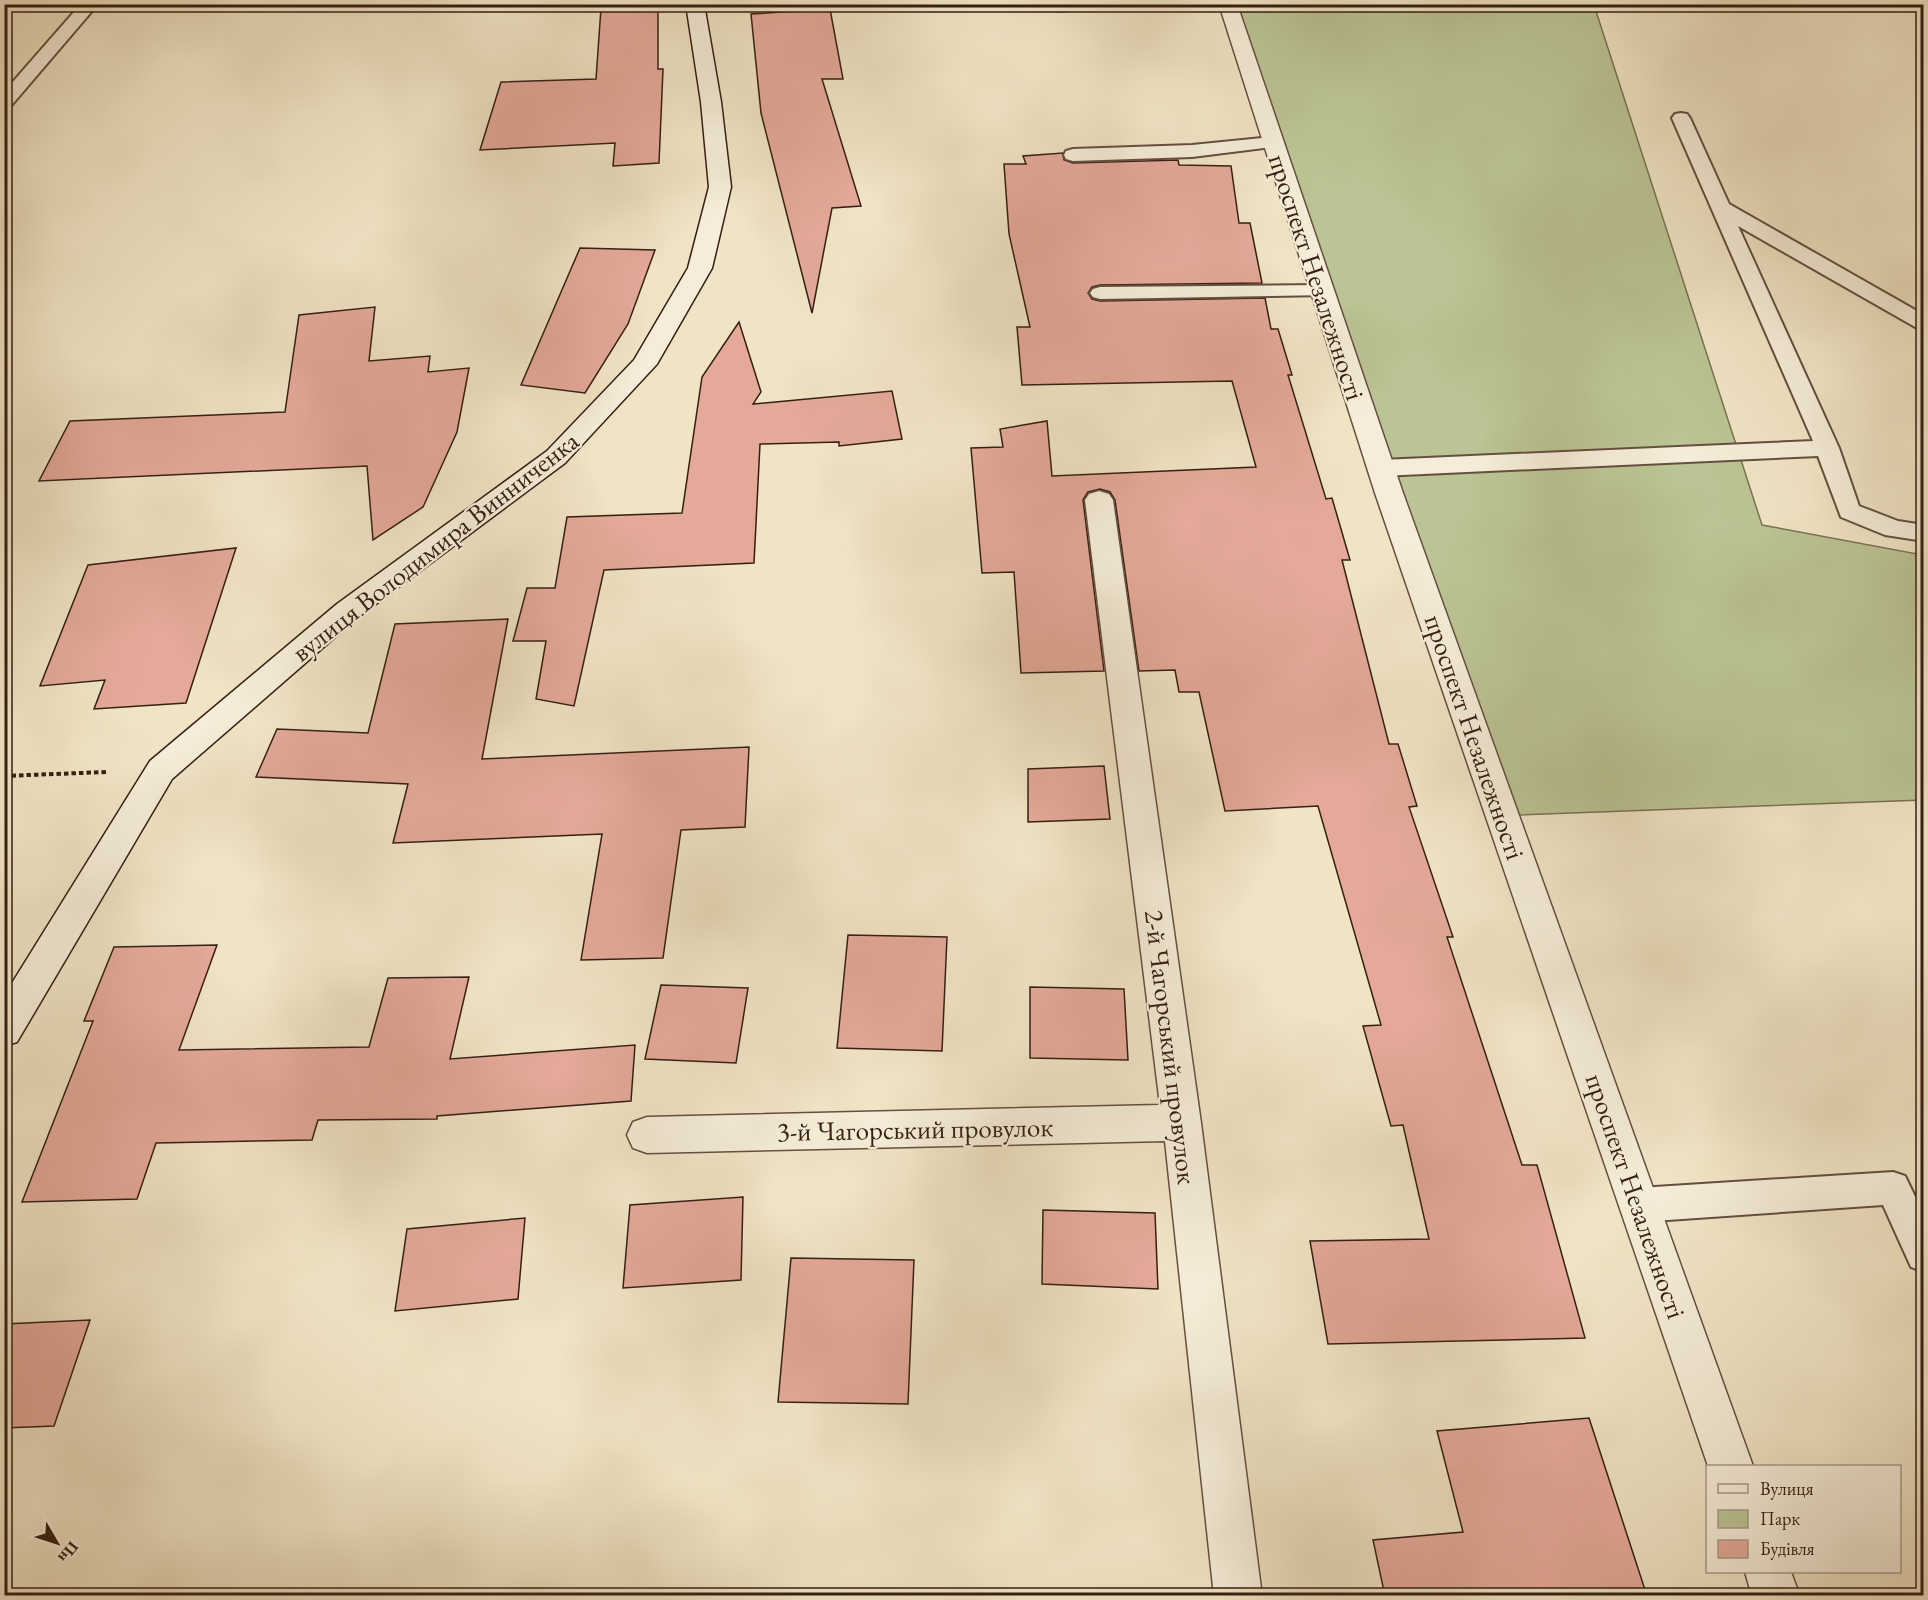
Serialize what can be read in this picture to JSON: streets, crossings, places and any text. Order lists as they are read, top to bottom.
{
  "streets": {
    "street": [
      "проспект Незалежності",
      "вулиця Володимира Винниченка",
      "2-й Чагорський провулок",
      "3-й Чагорський провулок"
    ]
  },
  "crossings": [
    ["2-й Чагорський провулок", "3-й Чагорський провулок"]
  ],
  "legend": ["Вулиця", "Парк", "Будівля"],
  "north": "bottom right"
}
